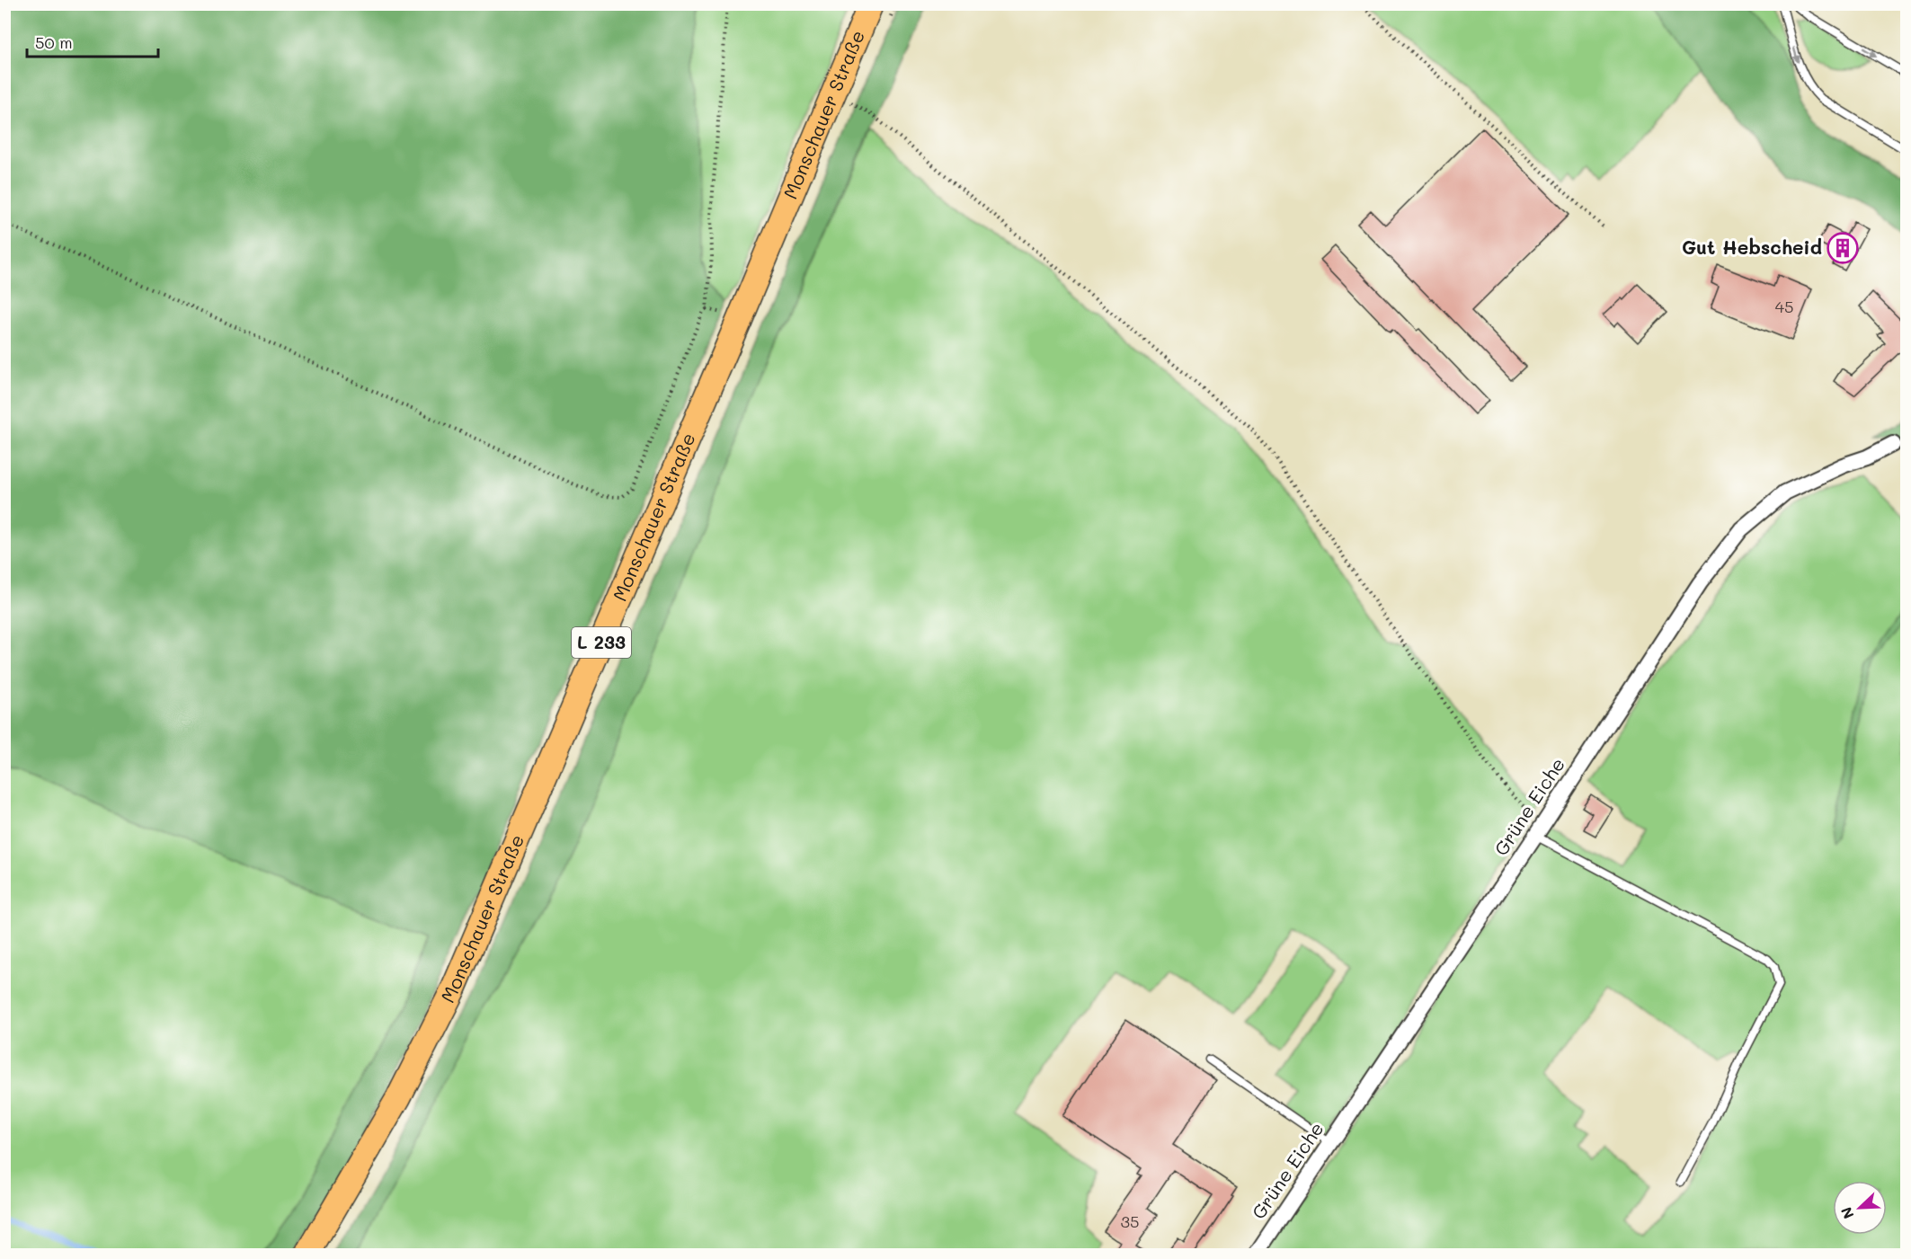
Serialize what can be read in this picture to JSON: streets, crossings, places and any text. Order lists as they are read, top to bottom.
{
  "streets": {
    "main road": ["Monschauer Straße", "L 233"],
    "street": ["Grüne Eiche"]
  },
  "places": {
    "building": ["Gut Hebscheid"]
  },
  "house_numbers": ["45", "35"],
  "scale_bar": "50 m",
  "north": "bottom left"
}
